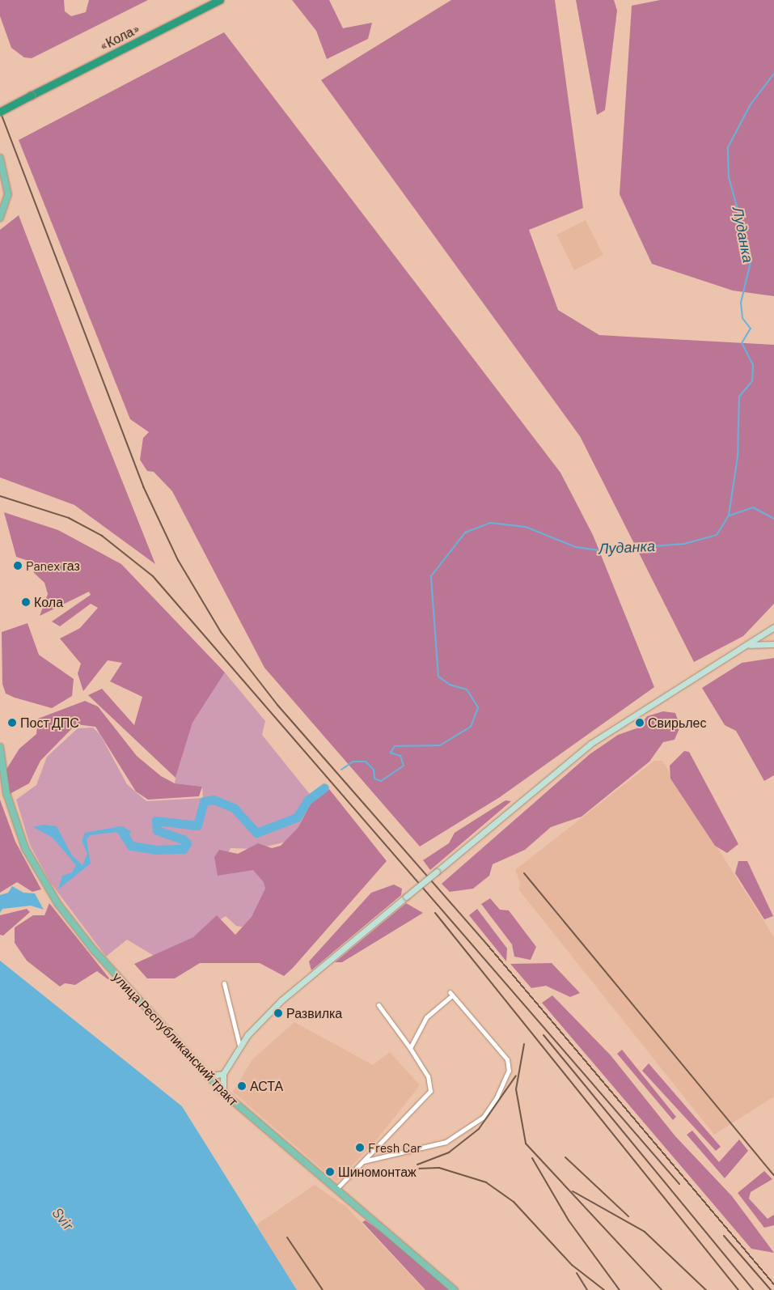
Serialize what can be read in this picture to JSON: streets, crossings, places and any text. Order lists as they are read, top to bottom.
{
  "streets": {
    "highway": ["«Кола»"],
    "main road": ["улица Республиканский тракт"]
  },
  "water": ["Луданка", "Svir"],
  "places": [
    "Panex газ",
    "Кола",
    "Пост ДПС",
    "Свирьлес",
    "Развилка",
    "АСТА",
    "Fresh Car",
    "Шиномонтаж"
  ]
}
